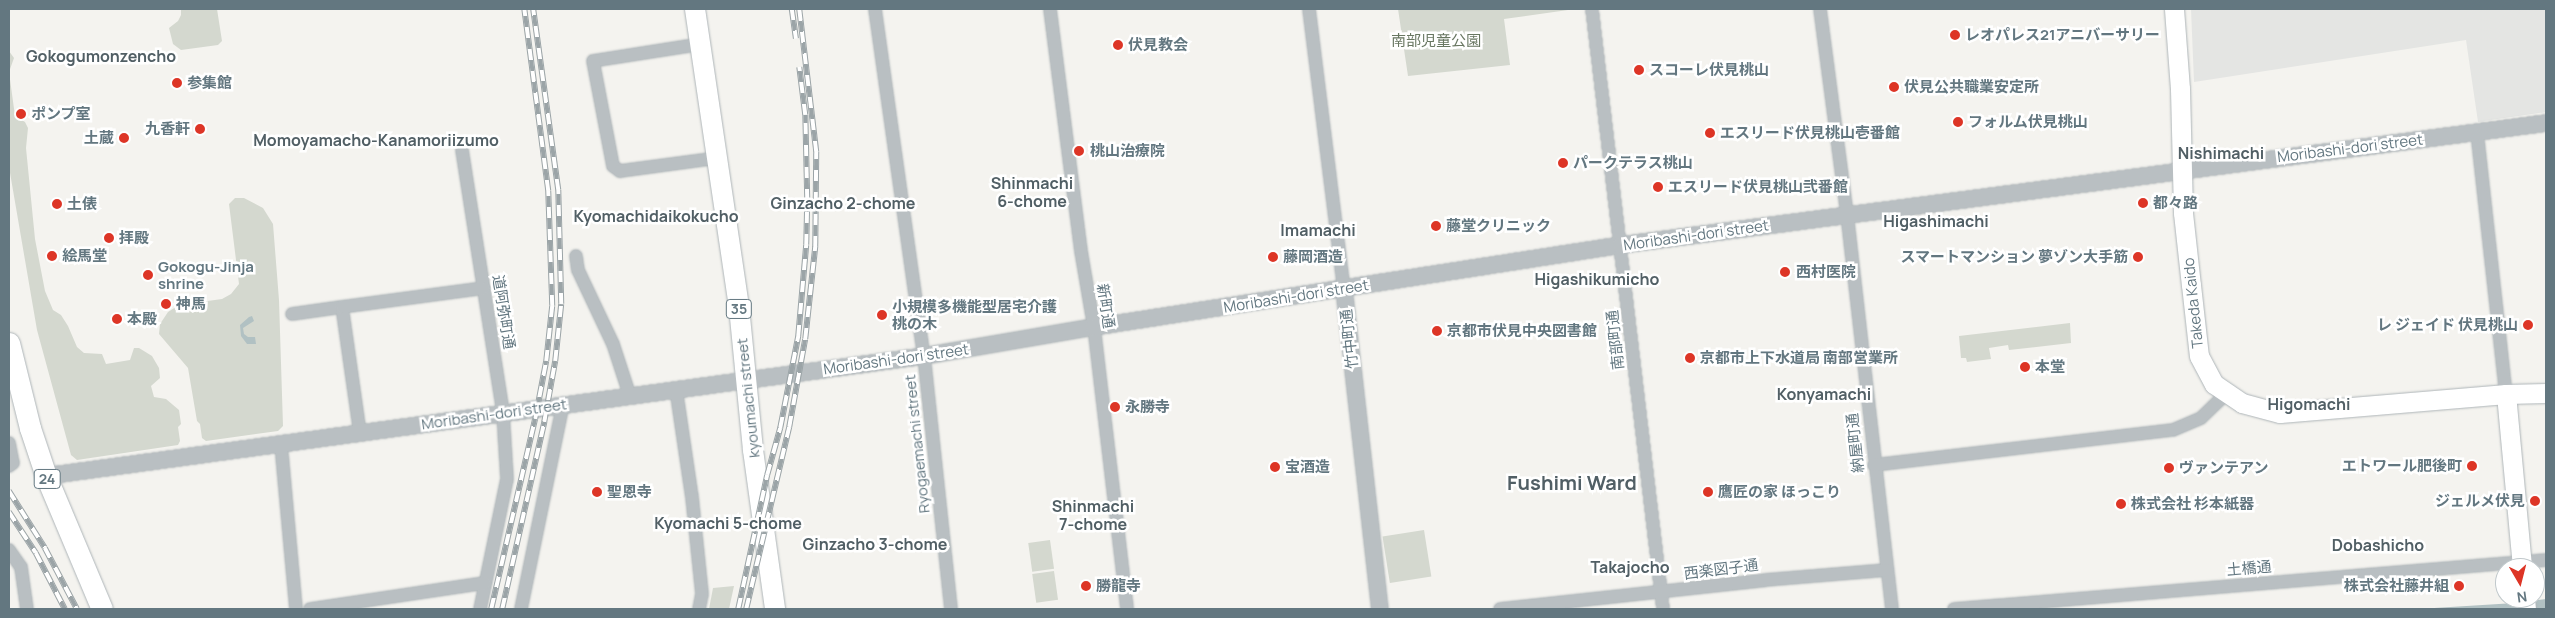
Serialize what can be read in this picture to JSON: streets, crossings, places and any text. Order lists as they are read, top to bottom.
{
  "streets": {
    "highway": ["24"],
    "main road": ["Takeda Kaido", "35", "kyoumachi street"],
    "street": [
      "Moribashi-dori street",
      "新町通",
      "道阿弥町通",
      "竹中町通",
      "南部町通",
      "納屋町通",
      "Ryogaemachi street",
      "土橋通",
      "西楽図子通"
    ]
  },
  "crossings": [
    ["Moribashi-dori street", "Takeda Kaido"],
    ["Moribashi-dori street", "新町通"],
    ["Moribashi-dori street", "道阿弥町通"],
    ["Moribashi-dori street", "竹中町通"],
    ["Moribashi-dori street", "南部町通"],
    ["Moribashi-dori street", "kyoumachi street"],
    ["Moribashi-dori street", "納屋町通"],
    ["Moribashi-dori street", "Ryogaemachi street"],
    ["Moribashi-dori street", "24"],
    ["南部町通", "西楽図子通"],
    ["納屋町通", "西楽図子通"]
  ],
  "districts": [
    "Gokogumonzencho",
    "Momoyamacho-Kanamoriizumo",
    "Nishimachi",
    "Shinmachi 6-chome",
    "Ginzacho 2-chome",
    "Kyomachidaikokucho",
    "Higashimachi",
    "Imamachi",
    "Higashikumicho",
    "Konyamachi",
    "Higomachi",
    "Fushimi Ward",
    "Shinmachi 7-chome",
    "Kyomachi 5-chome",
    "Ginzacho 3-chome",
    "Dobashicho",
    "Takajocho"
  ],
  "parks": ["南部児童公園"],
  "places": [
    "レオパレス21アニバーサリー",
    "伏見教会",
    "スコーレ伏見桃山",
    "参集館",
    "伏見公共職業安定所",
    "ポンプ室",
    "フォルム伏見桃山",
    "九香軒",
    "エスリード伏見桃山壱番館",
    "土蔵",
    "桃山治療院",
    "パークテラス桃山",
    "エスリード伏見桃山弐番館",
    "都々路",
    "土俵",
    "藤堂クリニック",
    "拝殿",
    "絵馬堂",
    "藤岡酒造",
    "スマートマンション 夢ゾン大手筋",
    "西村医院",
    "Gokogu-Jinja shrine",
    "神馬",
    "小規模多機能型居宅介護 桃の木",
    "本殿",
    "レ ジェイド 伏見桃山",
    "京都市伏見中央図書館",
    "京都市上下水道局 南部営業所",
    "本堂",
    "永勝寺",
    "エトワール肥後町",
    "宝酒造",
    "ヴァンテアン",
    "聖恩寺",
    "鷹匠の家 ほっこり",
    "ジェルメ伏見",
    "株式会社 杉本紙器",
    "勝龍寺",
    "株式会社藤井組"
  ],
  "north": "bottom"
}
